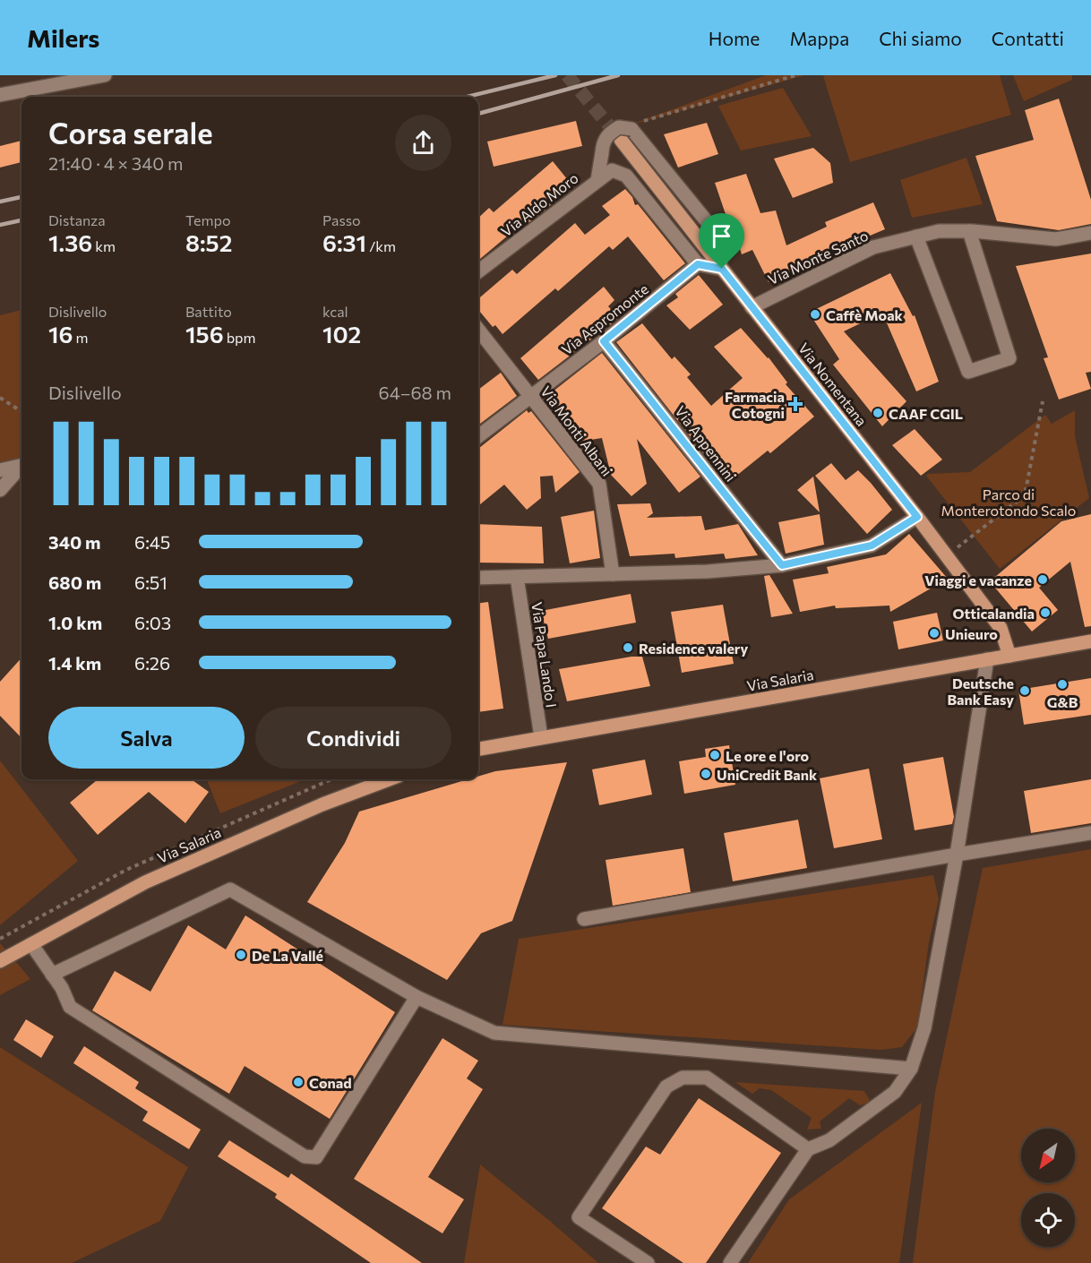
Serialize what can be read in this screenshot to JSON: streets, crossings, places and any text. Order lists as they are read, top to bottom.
{
  "streets": {
    "main road": ["Via Nomentana", "Via Salaria"],
    "street": [
      "Via Aldo Moro",
      "Via Monte Santo",
      "Via Aspromonte",
      "Via Monti Albani",
      "Via Appennini",
      "Via Papa Lando I"
    ]
  },
  "crossings": [
    ["Via Monte Santo", "Via Nomentana"],
    ["Via Aspromonte", "Via Monti Albani"],
    ["Via Aspromonte", "Via Appennini"],
    ["Via Nomentana", "Via Salaria"],
    ["Via Papa Lando I", "Via Salaria"]
  ],
  "parks": ["Parco di Monterotondo Scalo"],
  "places": {
    "other": [
      "Caffè Moak",
      "CAAF CGIL",
      "Viaggi e vacanze",
      "Otticalandia",
      "Unieuro",
      "Residence valery",
      "G&B",
      "Deutsche Bank Easy",
      "Le ore e l'oro",
      "UniCredit Bank",
      "De La Vallé",
      "Conad"
    ],
    "health": ["Farmacia Cotogni"]
  },
  "north": "bottom left",
  "page": {
    "header": "Milers",
    "nav": [
      "Home",
      "Mappa",
      "Chi siamo",
      "Contatti"
    ],
    "heading": ["Corsa serale", "21:40 · 4 × 340 m"],
    "stats": [
      ["Distanza", "1.36 km"],
      ["Tempo", "8:52"],
      ["Passo", "6:31 /km"],
      ["Dislivello", "16 m"],
      ["Battito", "156 bpm"],
      ["kcal", "102"]
    ],
    "chart": ["Dislivello", "64–68 m"],
    "list": [
      {
        "name": "340 m",
        "note": "6:45"
      },
      {
        "name": "680 m",
        "note": "6:51"
      },
      {
        "name": "1.0 km",
        "note": "6:03"
      },
      {
        "name": "1.4 km",
        "note": "6:26"
      }
    ],
    "buttons": ["Salva", "Condividi"]
  }
}
